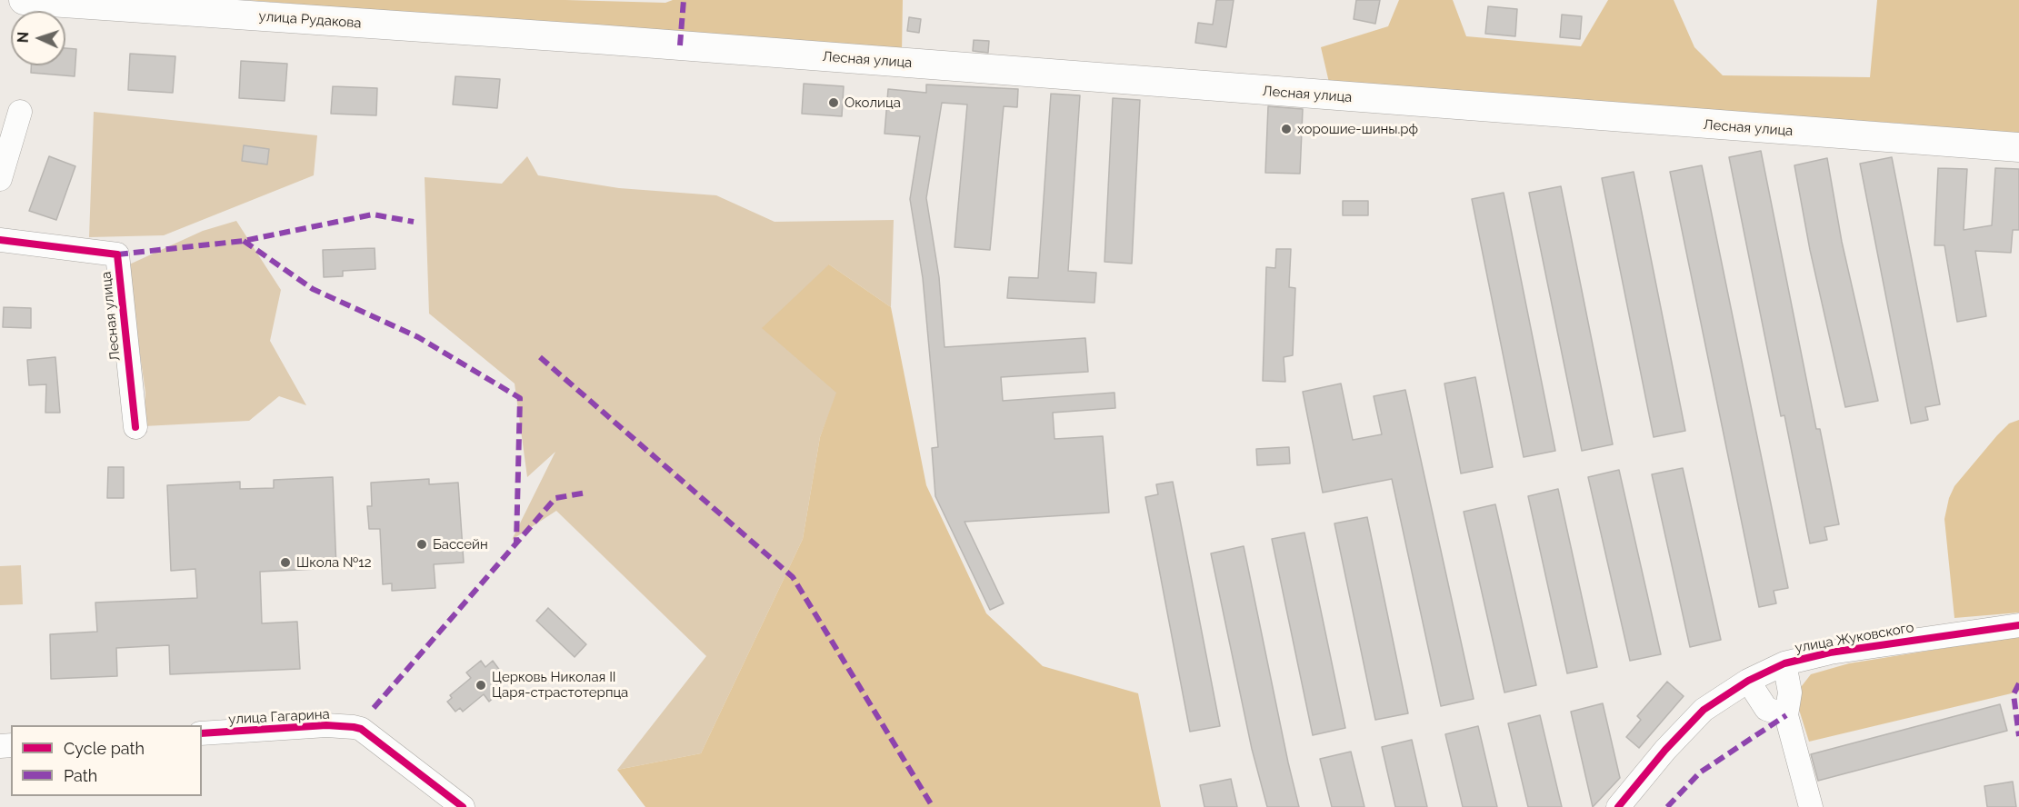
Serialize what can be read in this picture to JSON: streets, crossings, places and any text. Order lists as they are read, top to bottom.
{
  "streets": {
    "main road": ["улица Рудакова", "Лесная улица"],
    "street": ["улица Жуковского", "улица Гагарина"]
  },
  "crossings": [
    ["улица Рудакова", "Лесная улица"]
  ],
  "places": [
    "Околица",
    "хорошие-шины.рф",
    "Бассейн",
    "Школа №12",
    "Церковь Николая II Царя-страстотерпца"
  ],
  "legend": ["Cycle path", "Path"],
  "north": "left"
}
